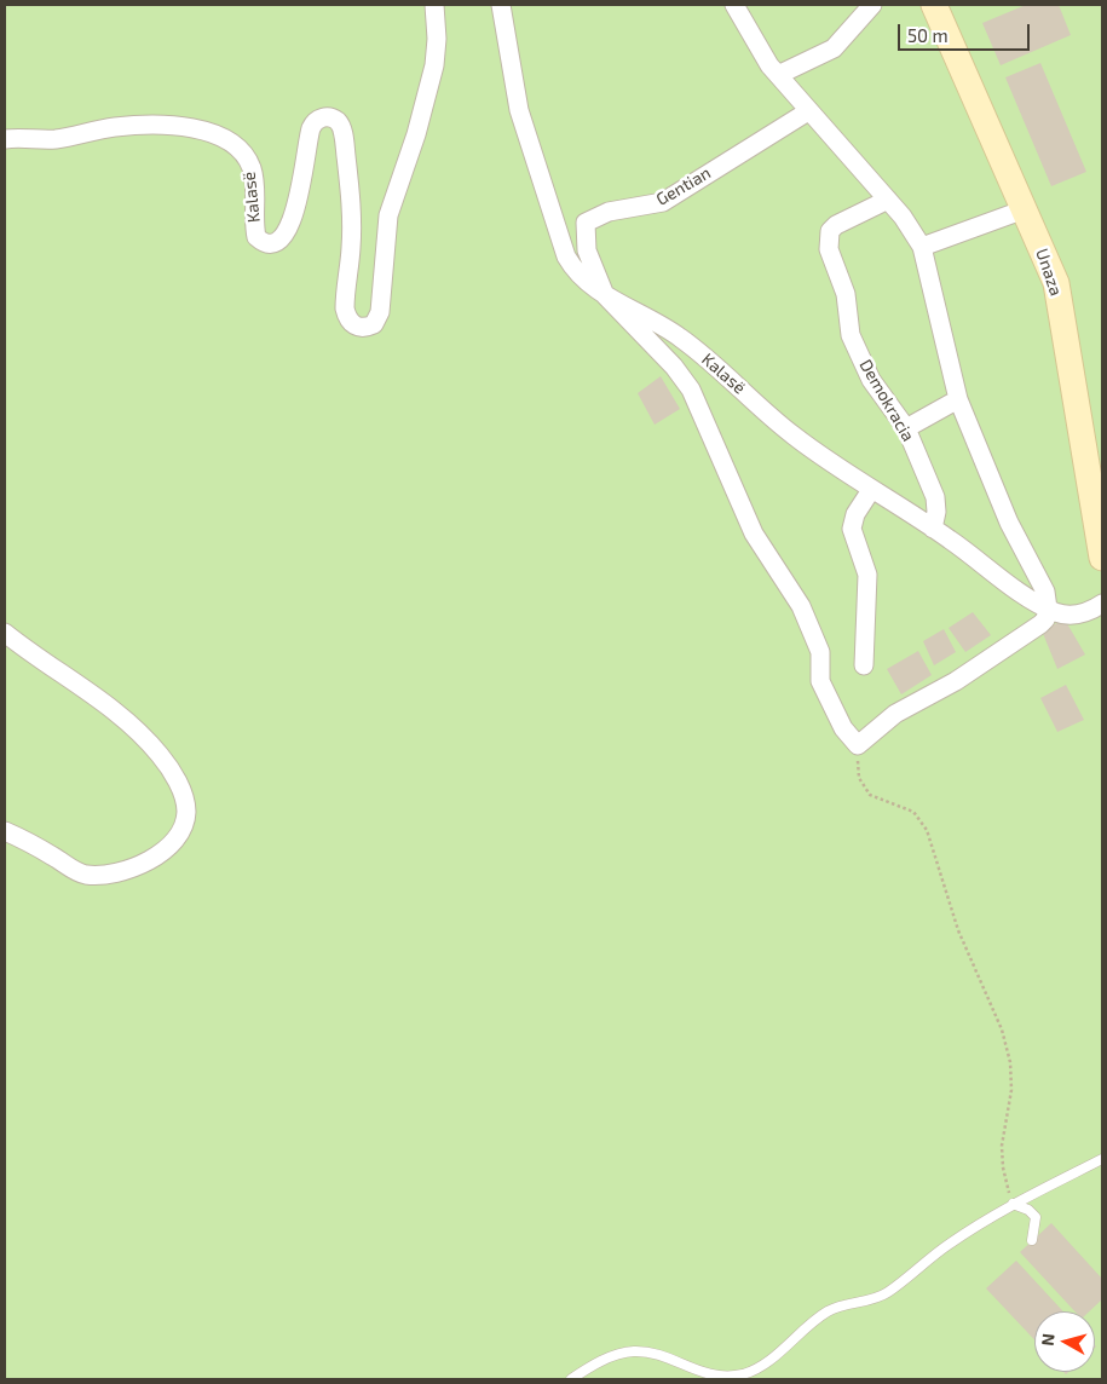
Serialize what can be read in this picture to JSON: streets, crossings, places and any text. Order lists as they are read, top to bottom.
{
  "streets": {
    "main road": ["Unaza"],
    "street": ["Gentian", "Kalasë", "Demokracia"]
  },
  "crossings": [
    ["Gentian", "Kalasë"],
    ["Kalasë", "Demokracia"]
  ],
  "scale_bar": "50 m",
  "north": "left"
}
